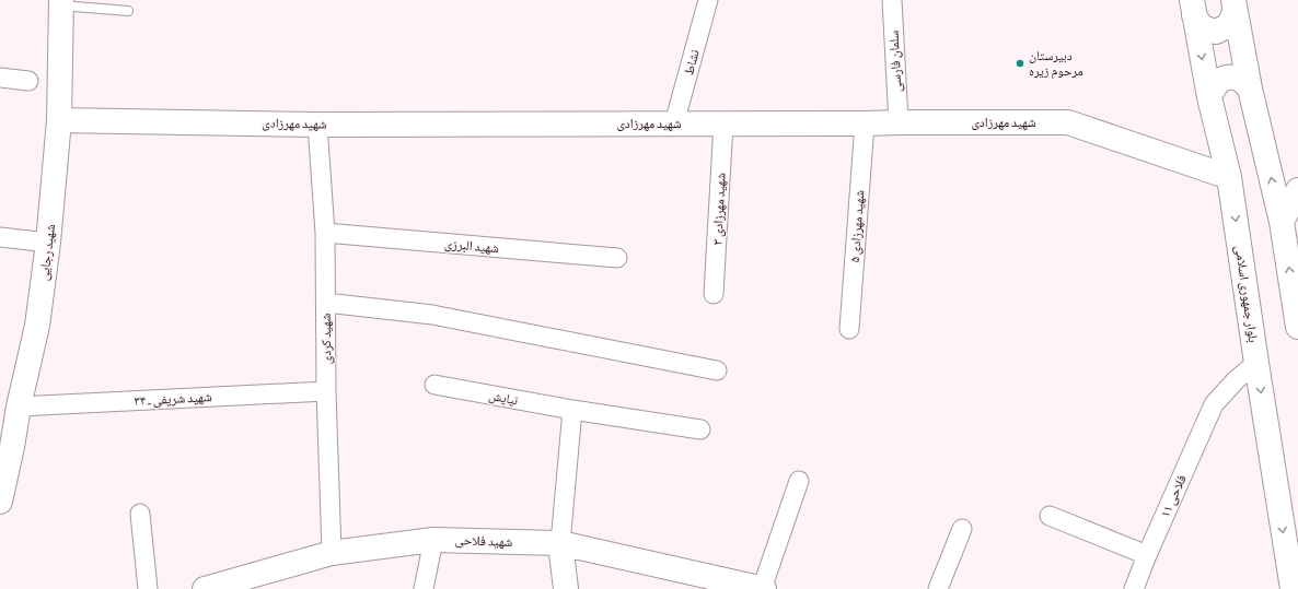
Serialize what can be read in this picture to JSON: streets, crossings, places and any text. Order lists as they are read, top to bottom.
{
  "streets": {
    "street": [
      "سلمان فارسی",
      "نشاط",
      "شهید مهرزادی",
      "شهید مهرزادی ۳",
      "شهید مهرزادی ۵",
      "شهید البرزی",
      "شهید رجایی",
      "بلوار جمهوری اسلامی",
      "شهید کردی",
      "نیایش",
      "شهید شریفی ـ ۳۴",
      "فلاحی ۱۱",
      "شهید فلاحی"
    ]
  },
  "crossings": [
    ["سلمان فارسی", "شهید مهرزادی"],
    ["نشاط", "شهید مهرزادی"],
    ["شهید مهرزادی", "شهید مهرزادی ۳"],
    ["شهید مهرزادی", "شهید مهرزادی ۵"],
    ["شهید مهرزادی", "شهید رجایی"],
    ["شهید مهرزادی", "بلوار جمهوری اسلامی"],
    ["شهید مهرزادی", "شهید کردی"],
    ["شهید البرزی", "شهید کردی"],
    ["شهید رجایی", "شهید شریفی ـ ۳۴"],
    ["بلوار جمهوری اسلامی", "فلاحی ۱۱"],
    ["شهید کردی", "شهید شریفی ـ ۳۴"],
    ["شهید کردی", "شهید فلاحی"]
  ],
  "places": ["دبیرستان مرحوم زیره"]
}
